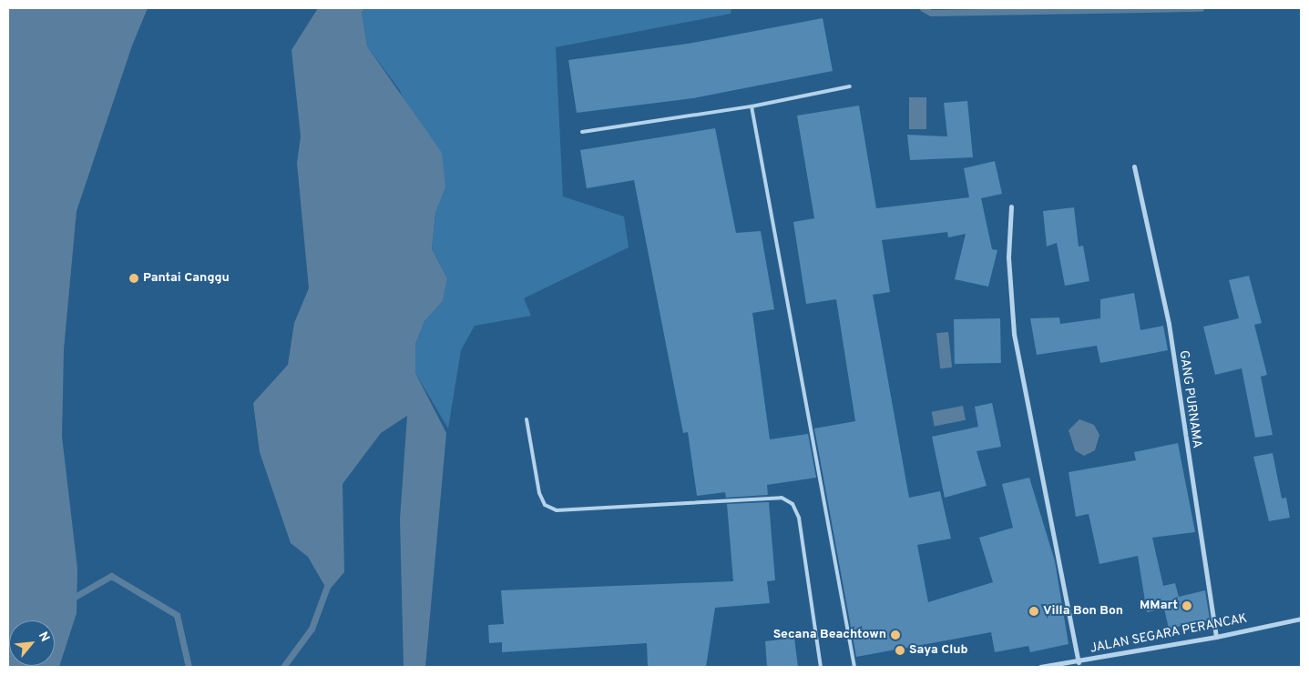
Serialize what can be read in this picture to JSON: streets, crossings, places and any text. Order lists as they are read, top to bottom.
{
  "streets": {
    "street": ["GANG PURNAMA", "JALAN SEGARA PERANCAK"]
  },
  "crossings": [
    ["GANG PURNAMA", "JALAN SEGARA PERANCAK"]
  ],
  "places": [
    "Pantai Canggu",
    "MMart",
    "Villa Bon Bon",
    "Secana Beachtown",
    "Saya Club"
  ],
  "north": "top right"
}
